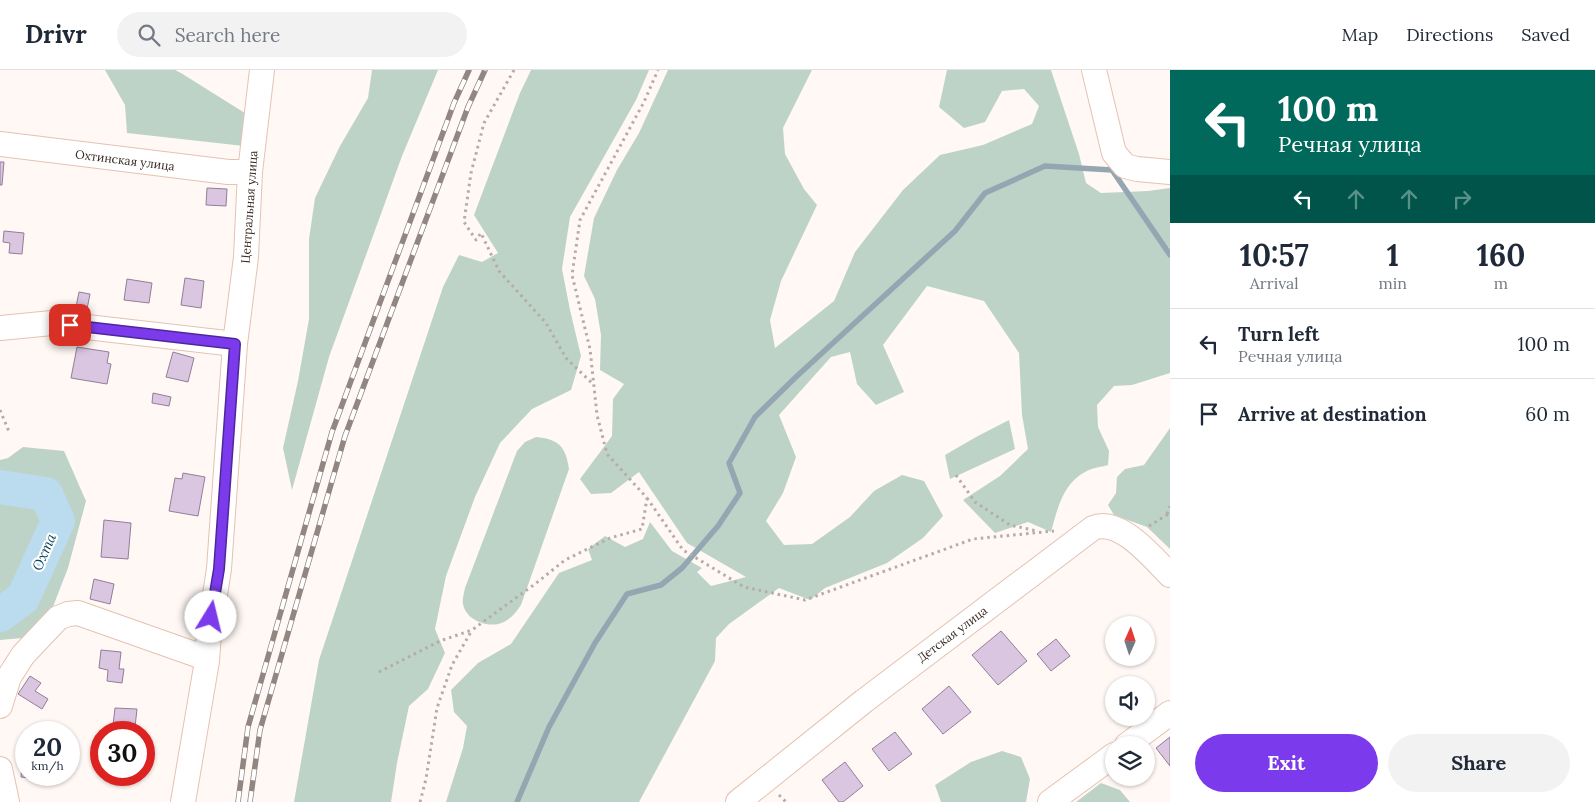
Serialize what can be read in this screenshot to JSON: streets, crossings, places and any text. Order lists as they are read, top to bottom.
{
  "streets": {
    "street": ["Охтинская улица", "Центральная улица", "Детская улица"]
  },
  "crossings": [
    ["Охтинская улица", "Центральная улица"]
  ],
  "water": ["Охта"],
  "north": "top",
  "page": {
    "header": "Drivr",
    "search": "Search here",
    "nav": ["Map", "Directions", "Saved"],
    "turn": ["100 m", "Речная улица"],
    "eta": [
      "10:57",
      "Arrival",
      "1",
      "min",
      "160",
      "m"
    ],
    "list": [
      {
        "name": "Turn left",
        "note": "Речная улица",
        "value": "100 m"
      },
      {
        "name": "Arrive at destination",
        "value": "60 m"
      }
    ],
    "speed": "20 km/h",
    "limit": "30",
    "buttons": ["Exit", "Share"]
  }
}
